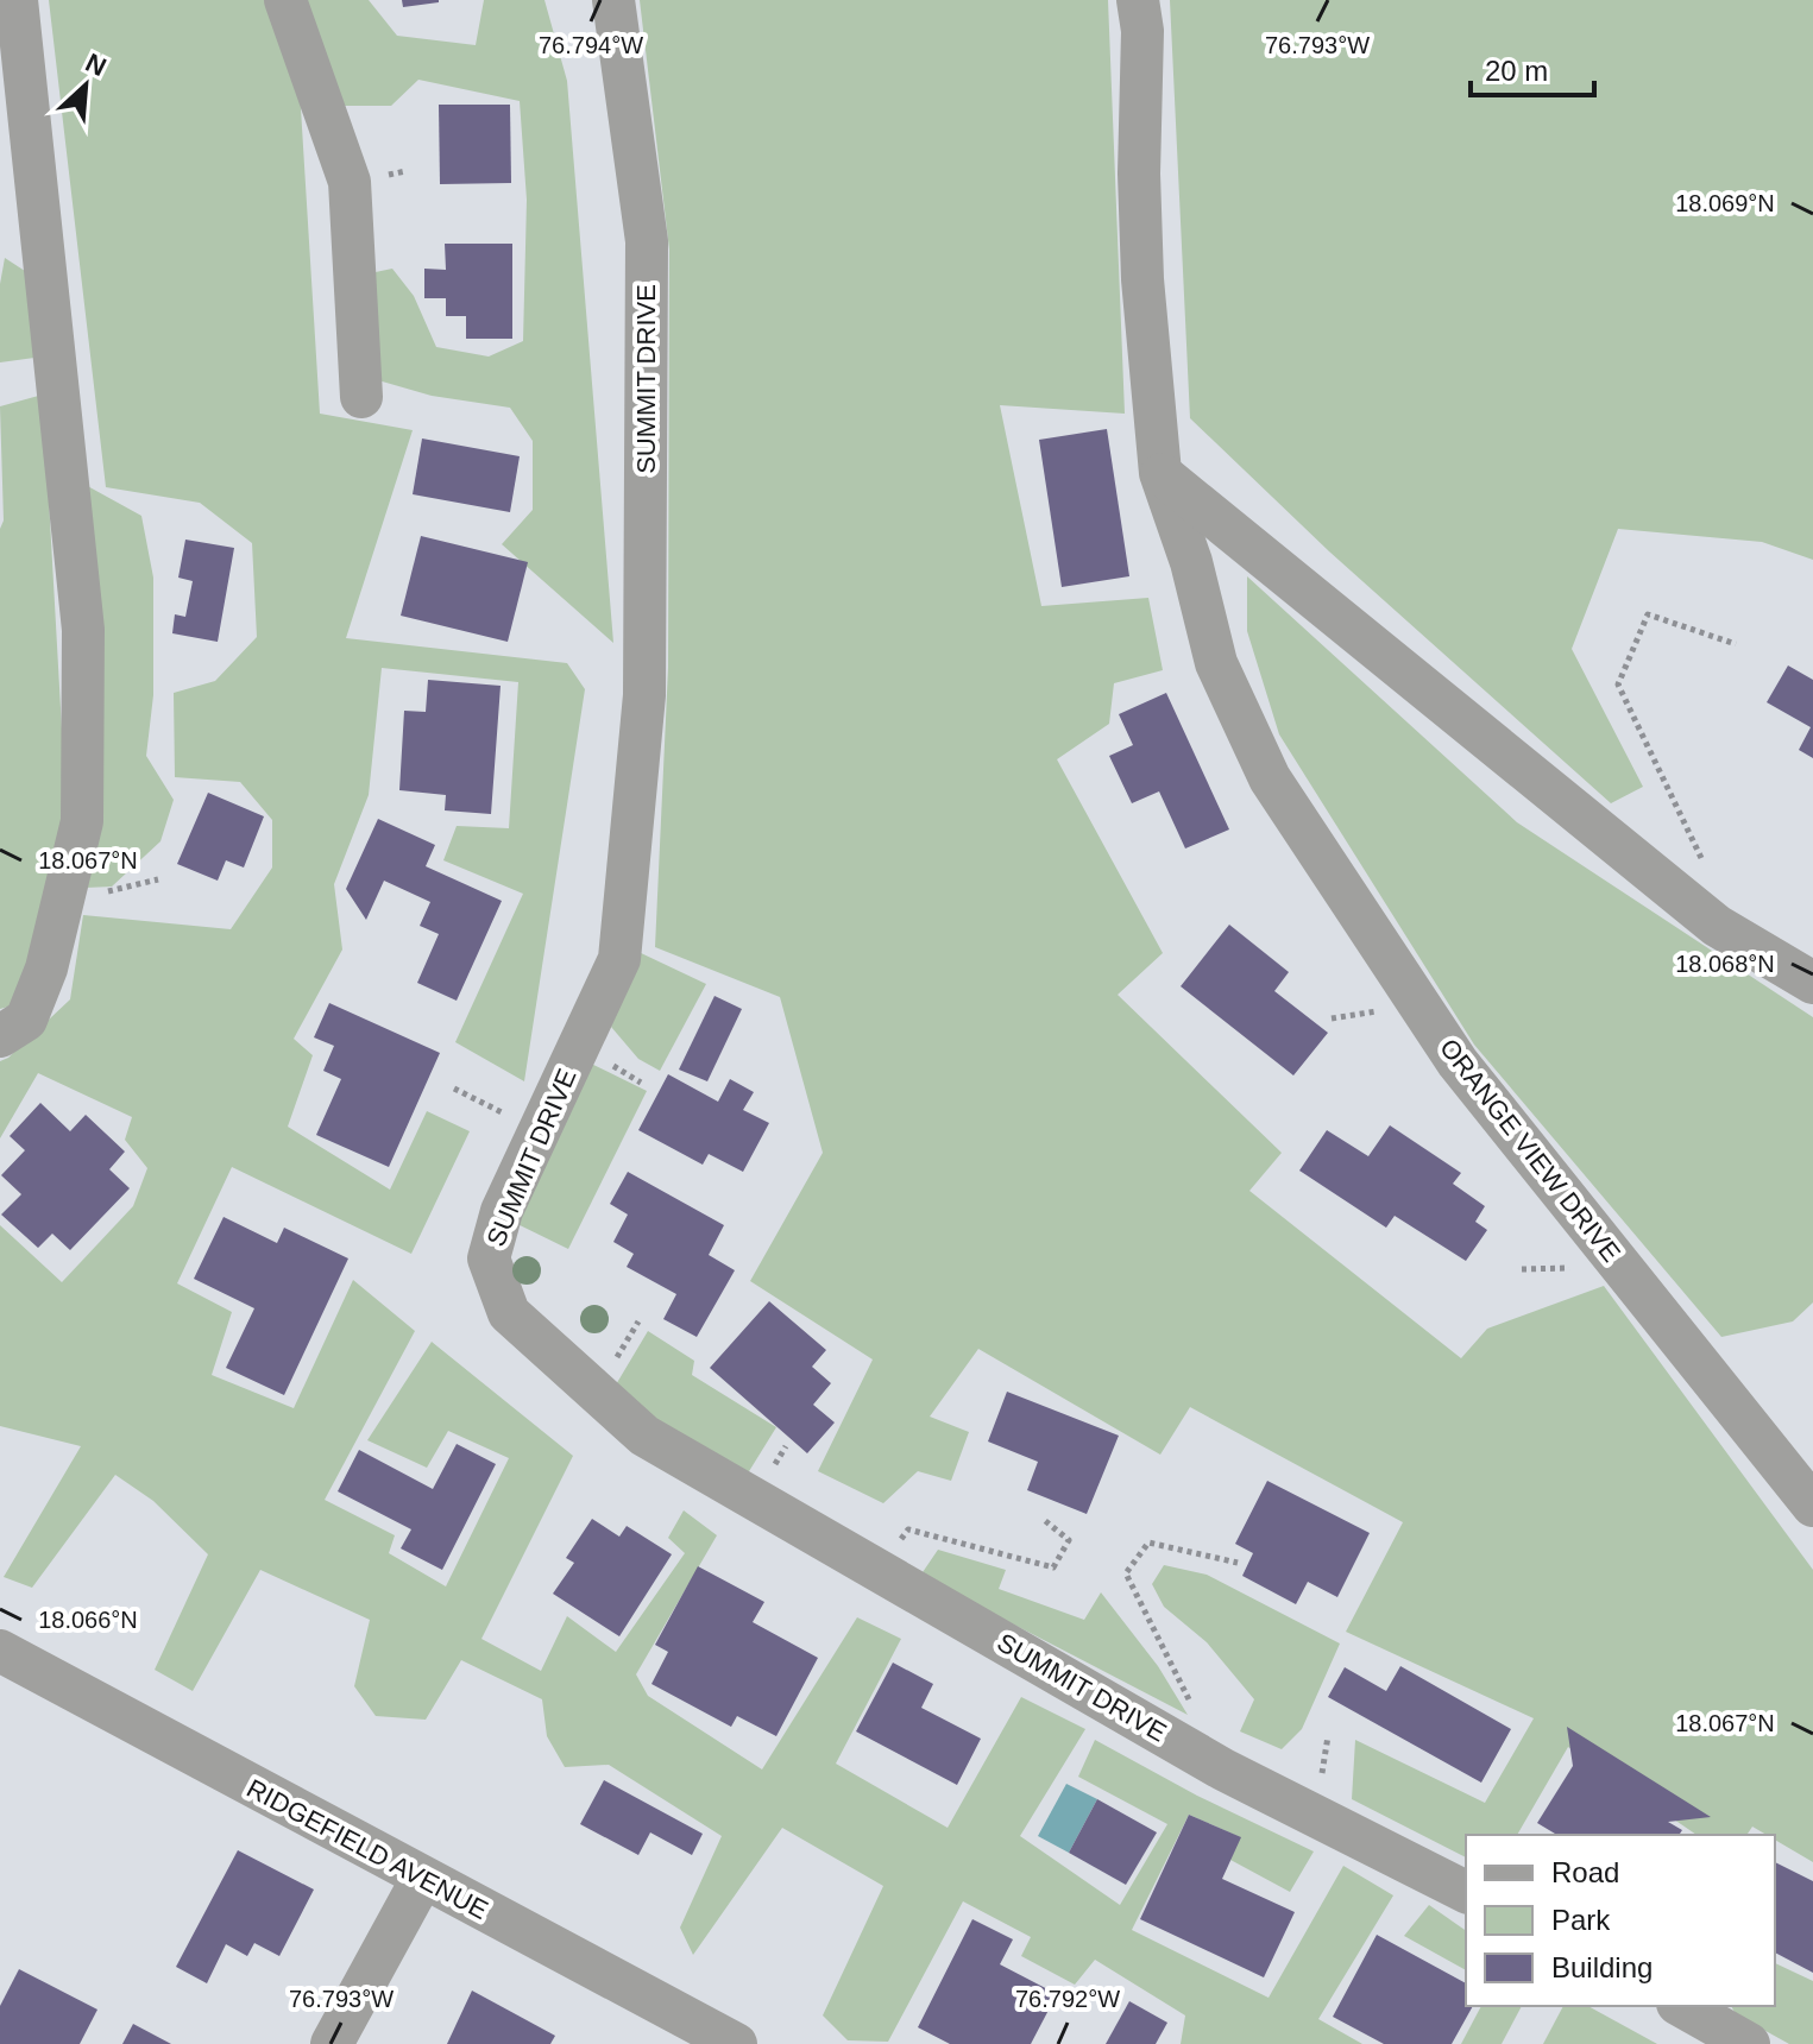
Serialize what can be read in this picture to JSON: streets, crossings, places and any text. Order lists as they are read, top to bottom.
{
  "streets": {
    "street": ["SUMMIT DRIVE", "ORANGE VIEW DRIVE", "RIDGEFIELD AVENUE"]
  },
  "legend": ["Road", "Park", "Building"],
  "scale_bar": "20 m",
  "north": "top right",
  "coordinates": [
    "76.794°W",
    "76.793°W",
    "18.069°N",
    "18.067°N",
    "18.068°N",
    "18.066°N",
    "76.792°W"
  ]
}
